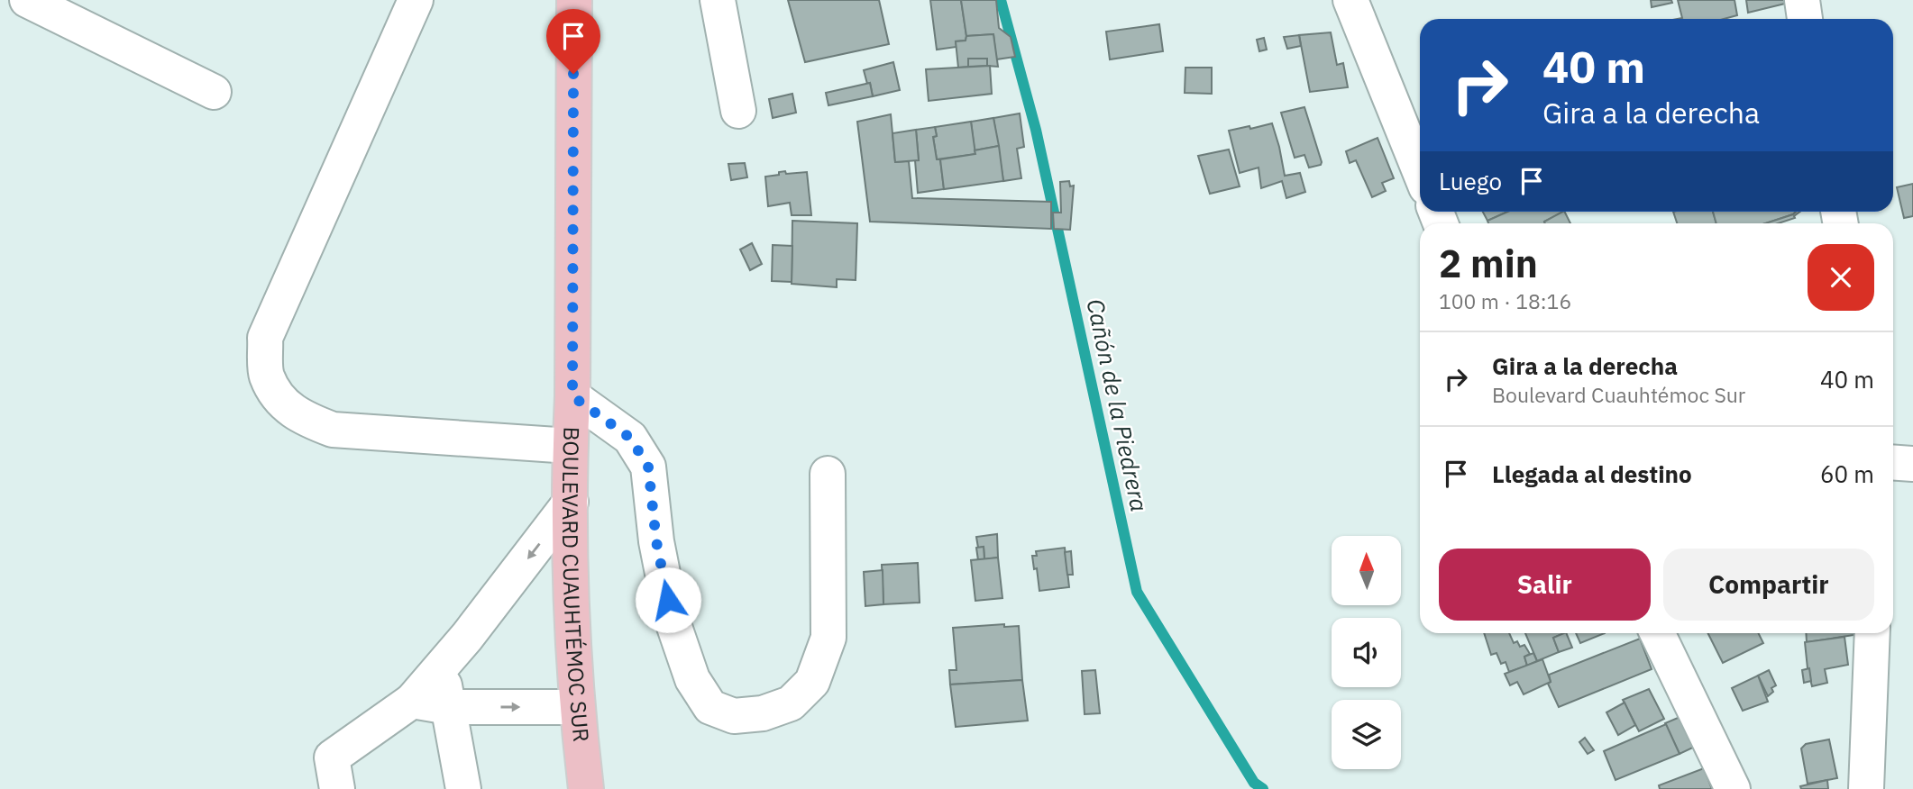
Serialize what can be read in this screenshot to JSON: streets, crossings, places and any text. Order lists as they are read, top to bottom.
{
  "streets": {
    "main road": ["BOULEVARD CUAUHTÉMOC SUR"]
  },
  "water": ["Cañón de la Piedrera"],
  "north": "top",
  "page": {
    "turn": ["40 m", "Gira a la derecha"],
    "then": "Luego",
    "heading": ["2 min", "100 m · 18:16"],
    "list": [
      {
        "name": "Gira a la derecha",
        "note": "Boulevard Cuauhtémoc Sur",
        "value": "40 m"
      },
      {
        "name": "Llegada al destino",
        "value": "60 m"
      }
    ],
    "buttons": ["Salir", "Compartir"]
  }
}
